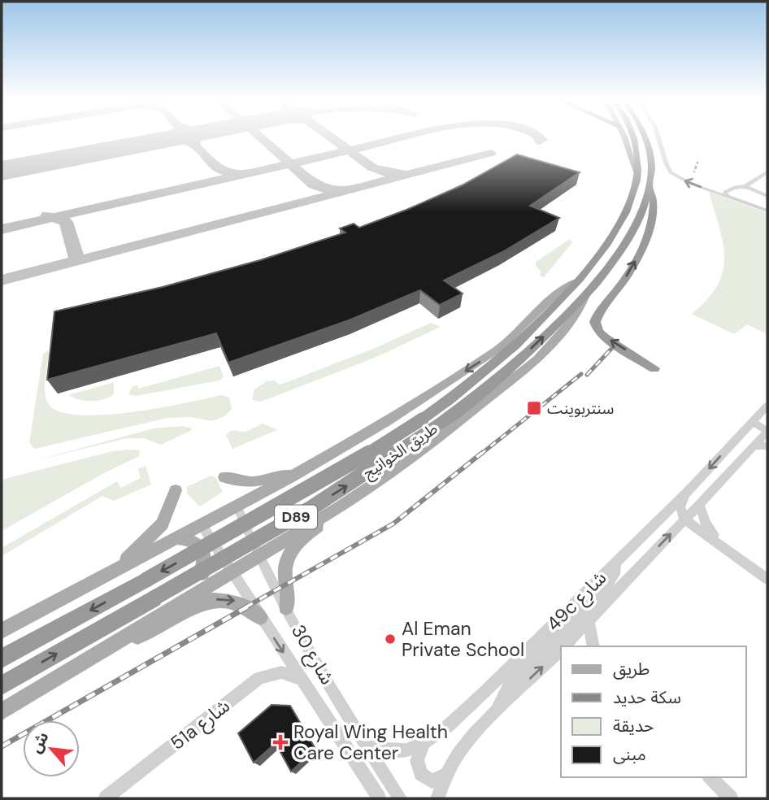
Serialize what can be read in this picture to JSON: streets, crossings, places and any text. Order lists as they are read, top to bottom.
{
  "streets": {
    "highway": ["طريق الخوانيج", "D89"],
    "street": ["49c شارع", "شارع 30", "51a شارع"]
  },
  "crossings": [
    ["49c شارع", "شارع 30"],
    ["شارع 30", "51a شارع"]
  ],
  "places": {
    "transit": ["سنتربوينت"],
    "other": ["Al Eman Private School"],
    "health": ["Royal Wing Health Care Center"]
  },
  "legend": [
    "طريق",
    "سكة حديد",
    "حديقة",
    "مبنى"
  ],
  "north": "top left"
}
